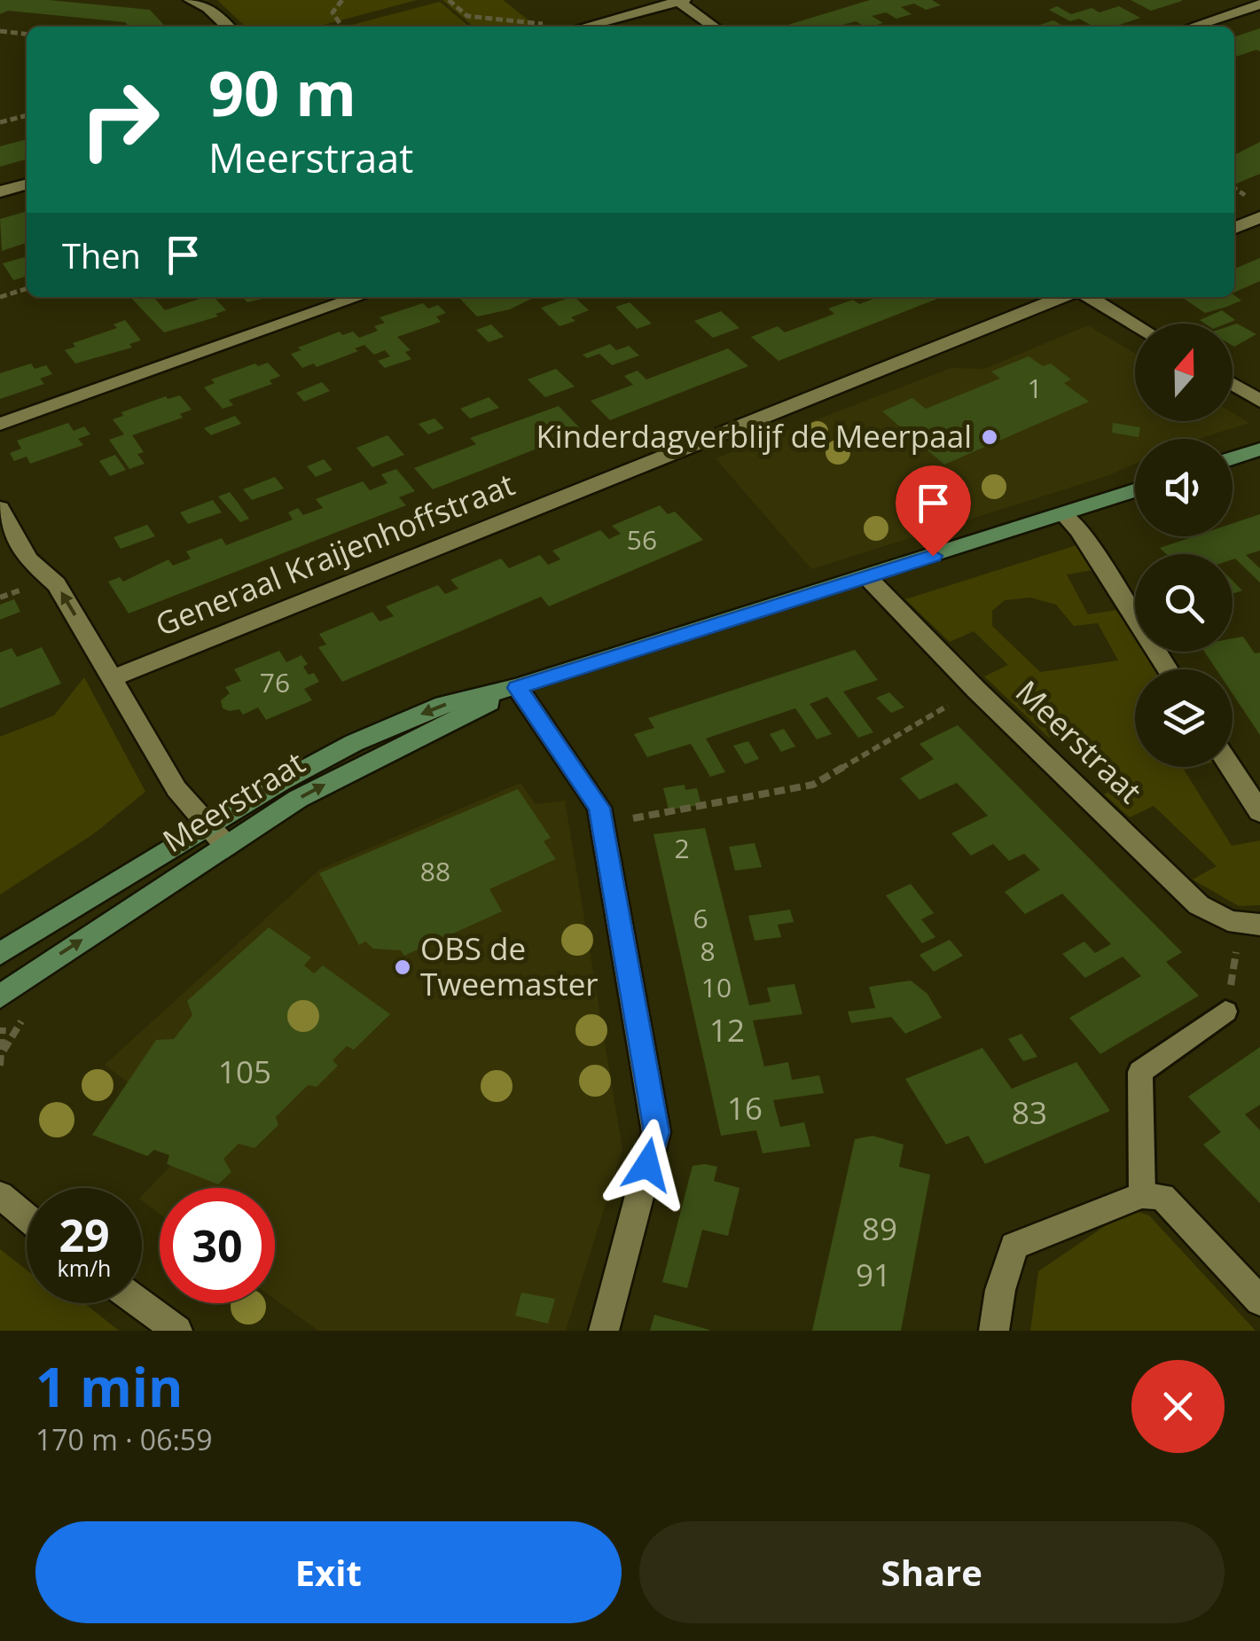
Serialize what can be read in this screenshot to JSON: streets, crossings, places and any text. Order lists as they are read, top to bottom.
{
  "streets": {
    "street": ["Generaal Kraijenhoffstraat", "Meerstraat"]
  },
  "places": ["Kinderdagverblijf de Meerpaal", "OBS de Tweemaster"],
  "house_numbers": [
    "1",
    "56",
    "76",
    "2",
    "88",
    "6",
    "8",
    "10",
    "12",
    "105",
    "16",
    "83",
    "89",
    "91"
  ],
  "north": "top",
  "page": {
    "turn": ["90 m", "Meerstraat"],
    "then": "Then",
    "speed": "29 km/h",
    "limit": "30",
    "heading": ["1 min", "170 m · 06:59"],
    "buttons": ["Exit", "Share"]
  }
}
